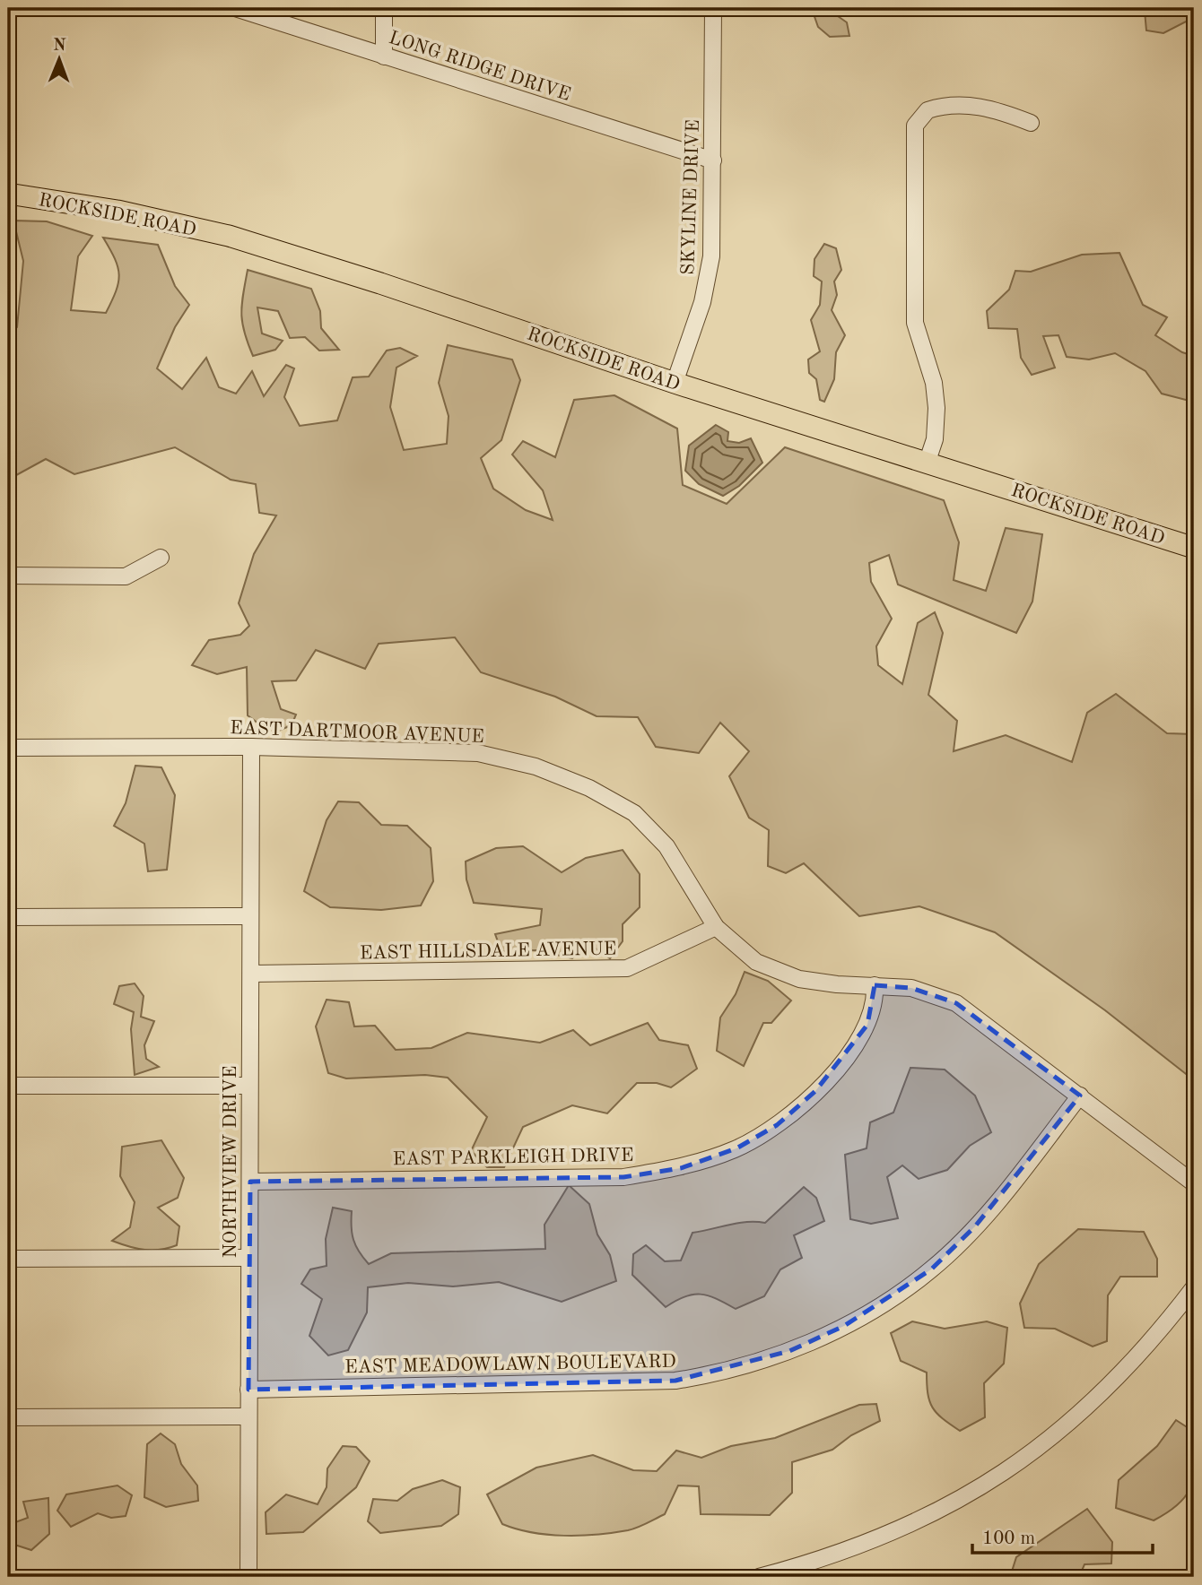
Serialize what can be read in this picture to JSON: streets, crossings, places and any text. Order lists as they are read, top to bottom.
{
  "streets": {
    "main road": ["ROCKSIDE ROAD"],
    "street": [
      "LONG RIDGE DRIVE",
      "SKYLINE DRIVE",
      "EAST DARTMOOR AVENUE",
      "EAST HILLSDALE AVENUE",
      "EAST PARKLEIGH DRIVE",
      "NORTHVIEW DRIVE",
      "EAST MEADOWLAWN BOULEVARD"
    ]
  },
  "crossings": [
    ["LONG RIDGE DRIVE", "SKYLINE DRIVE"],
    ["SKYLINE DRIVE", "ROCKSIDE ROAD"],
    ["EAST DARTMOOR AVENUE", "EAST HILLSDALE AVENUE"],
    ["EAST DARTMOOR AVENUE", "EAST PARKLEIGH DRIVE"],
    ["EAST DARTMOOR AVENUE", "NORTHVIEW DRIVE"],
    ["EAST DARTMOOR AVENUE", "EAST MEADOWLAWN BOULEVARD"],
    ["EAST HILLSDALE AVENUE", "NORTHVIEW DRIVE"],
    ["EAST PARKLEIGH DRIVE", "NORTHVIEW DRIVE"],
    ["NORTHVIEW DRIVE", "EAST MEADOWLAWN BOULEVARD"]
  ],
  "scale_bar": "100 m",
  "north": "top"
}
